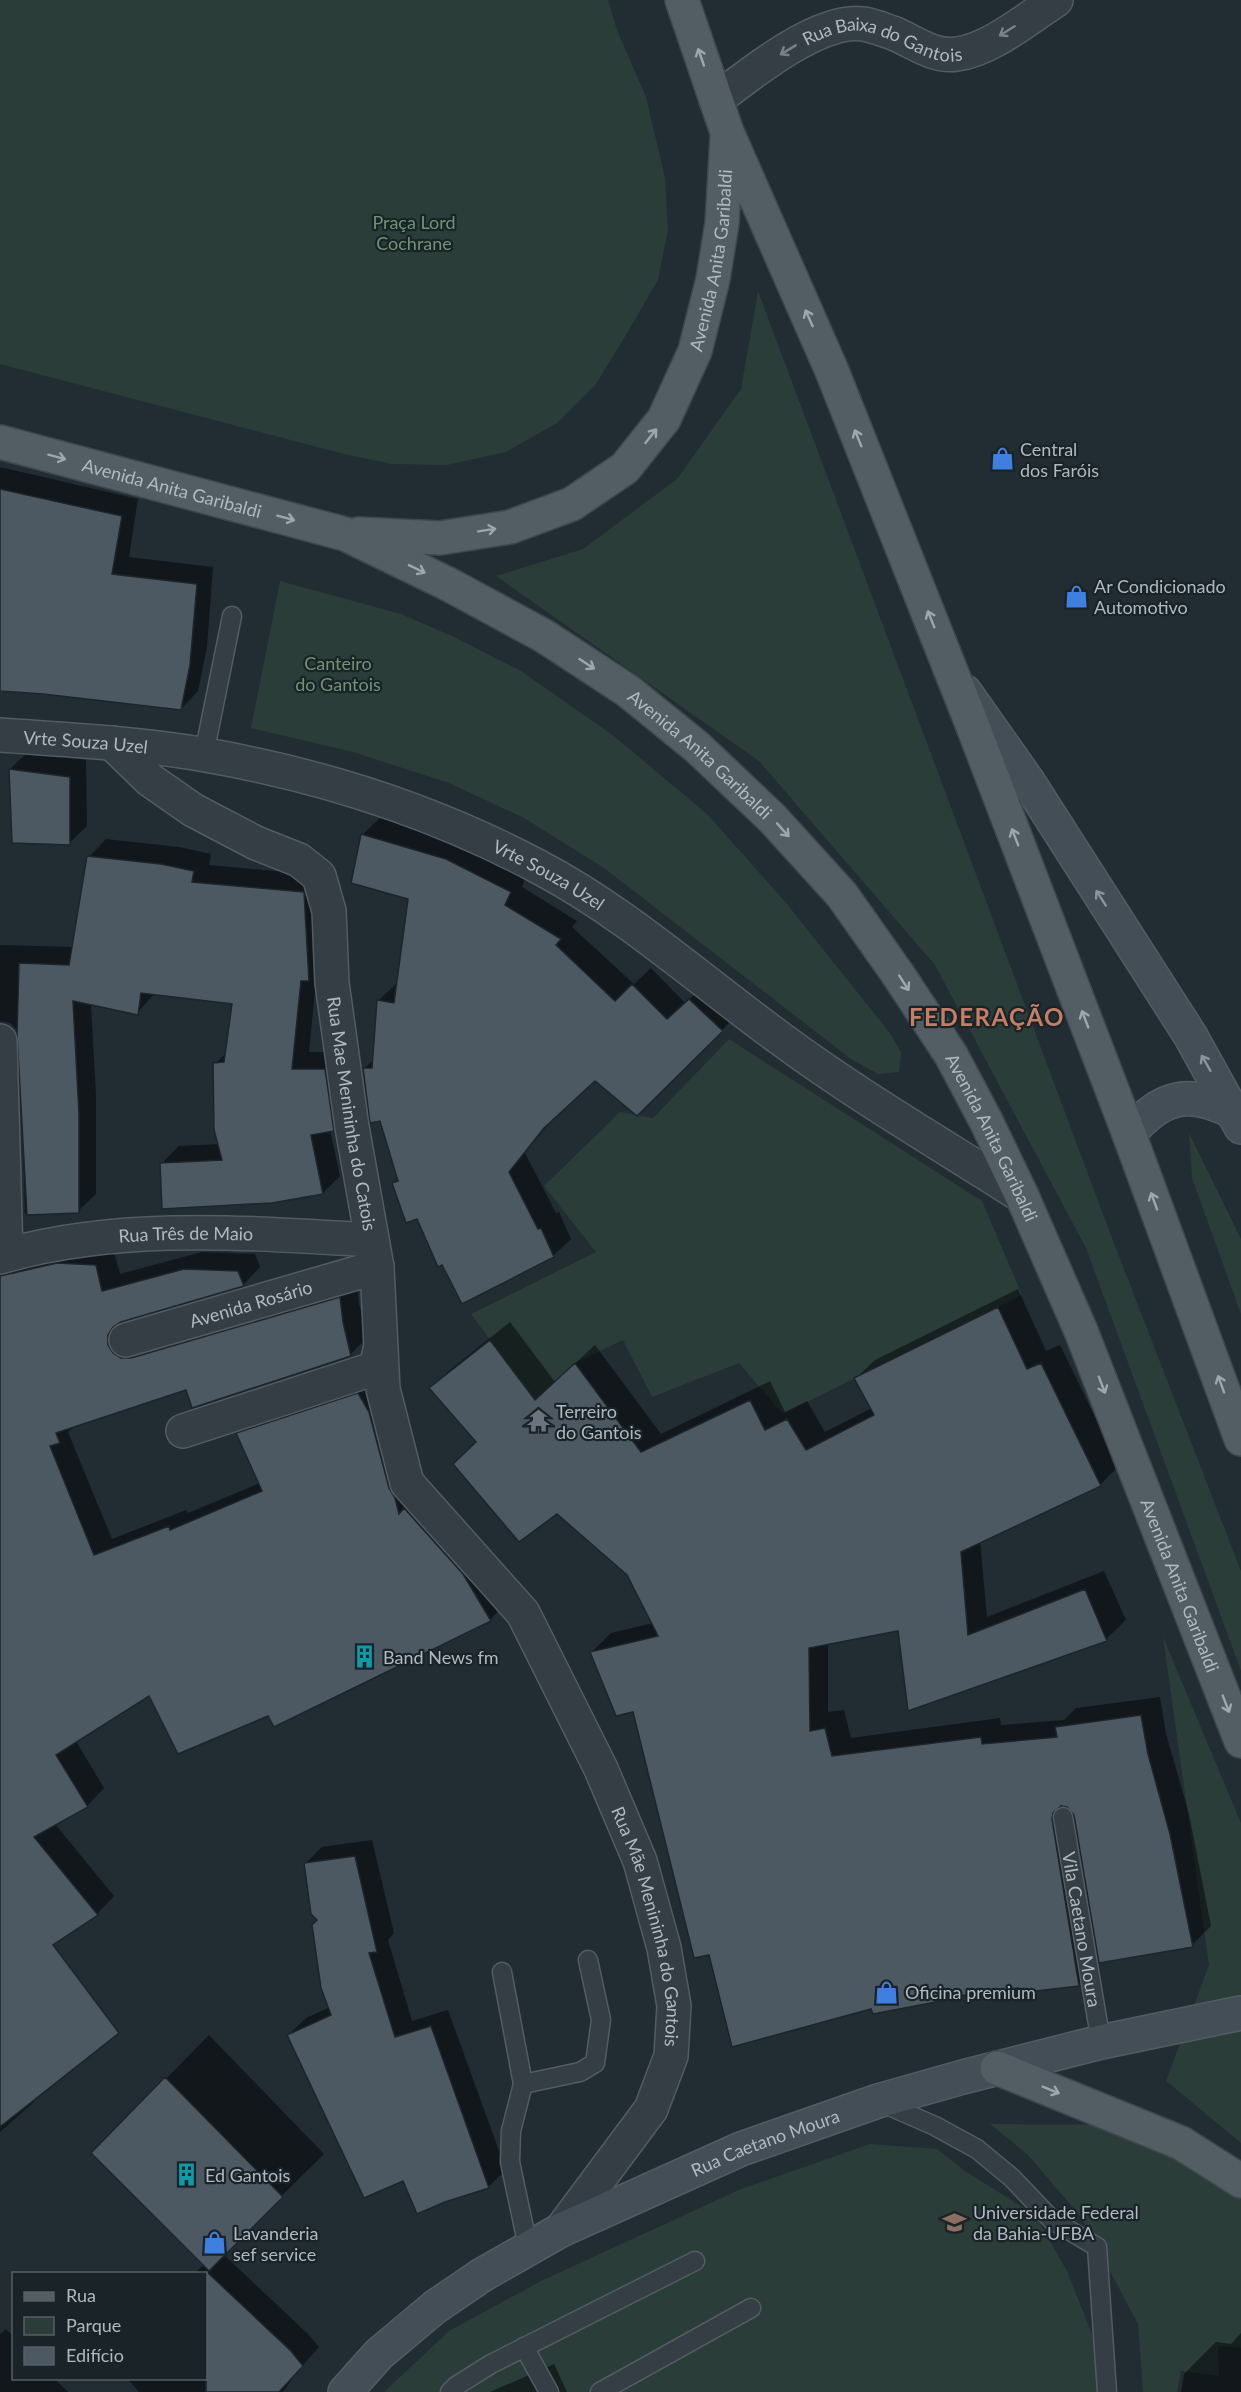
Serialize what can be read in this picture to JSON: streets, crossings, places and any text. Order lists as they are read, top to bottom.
{
  "streets": {
    "main road": ["Avenida Anita Garibaldi", "Rua Caetano Moura"],
    "street": [
      "Rua Baixa do Gantois",
      "Vrte Souza Uzel",
      "Rua Mae Menininha do Catois",
      "Rua Três de Maio",
      "Avenida Rosário",
      "Rua Mãe Menininha do Gantois"
    ],
    "lane": ["Vila Caetano Moura"]
  },
  "crossings": [
    ["Rua Baixa do Gantois", "Avenida Anita Garibaldi"],
    ["Avenida Anita Garibaldi", "Vrte Souza Uzel"],
    ["Vrte Souza Uzel", "Rua Mae Menininha do Catois"],
    ["Rua Mae Menininha do Catois", "Rua Três de Maio"],
    ["Rua Mae Menininha do Catois", "Avenida Rosário"],
    ["Rua Mae Menininha do Catois", "Rua Mãe Menininha do Gantois"],
    ["Rua Três de Maio", "Avenida Rosário"],
    ["Rua Mãe Menininha do Gantois", "Rua Caetano Moura"],
    ["Vila Caetano Moura", "Rua Caetano Moura"]
  ],
  "one_way": ["Rua Baixa do Gantois"],
  "districts": ["FEDERAÇÃO"],
  "parks": ["Praça Lord Cochrane", "Canteiro do Gantois"],
  "places": {
    "shop": [
      "Central dos Faróis",
      "Ar Condicionado Automotivo",
      "Oficina premium",
      "Lavanderia sef service"
    ],
    "temple": ["Terreiro do Gantois"],
    "building": ["Band News fm", "Ed Gantois"],
    "school or university": ["Universidade Federal da Bahia-UFBA"]
  },
  "legend": ["Rua", "Parque", "Edifício"]
}
